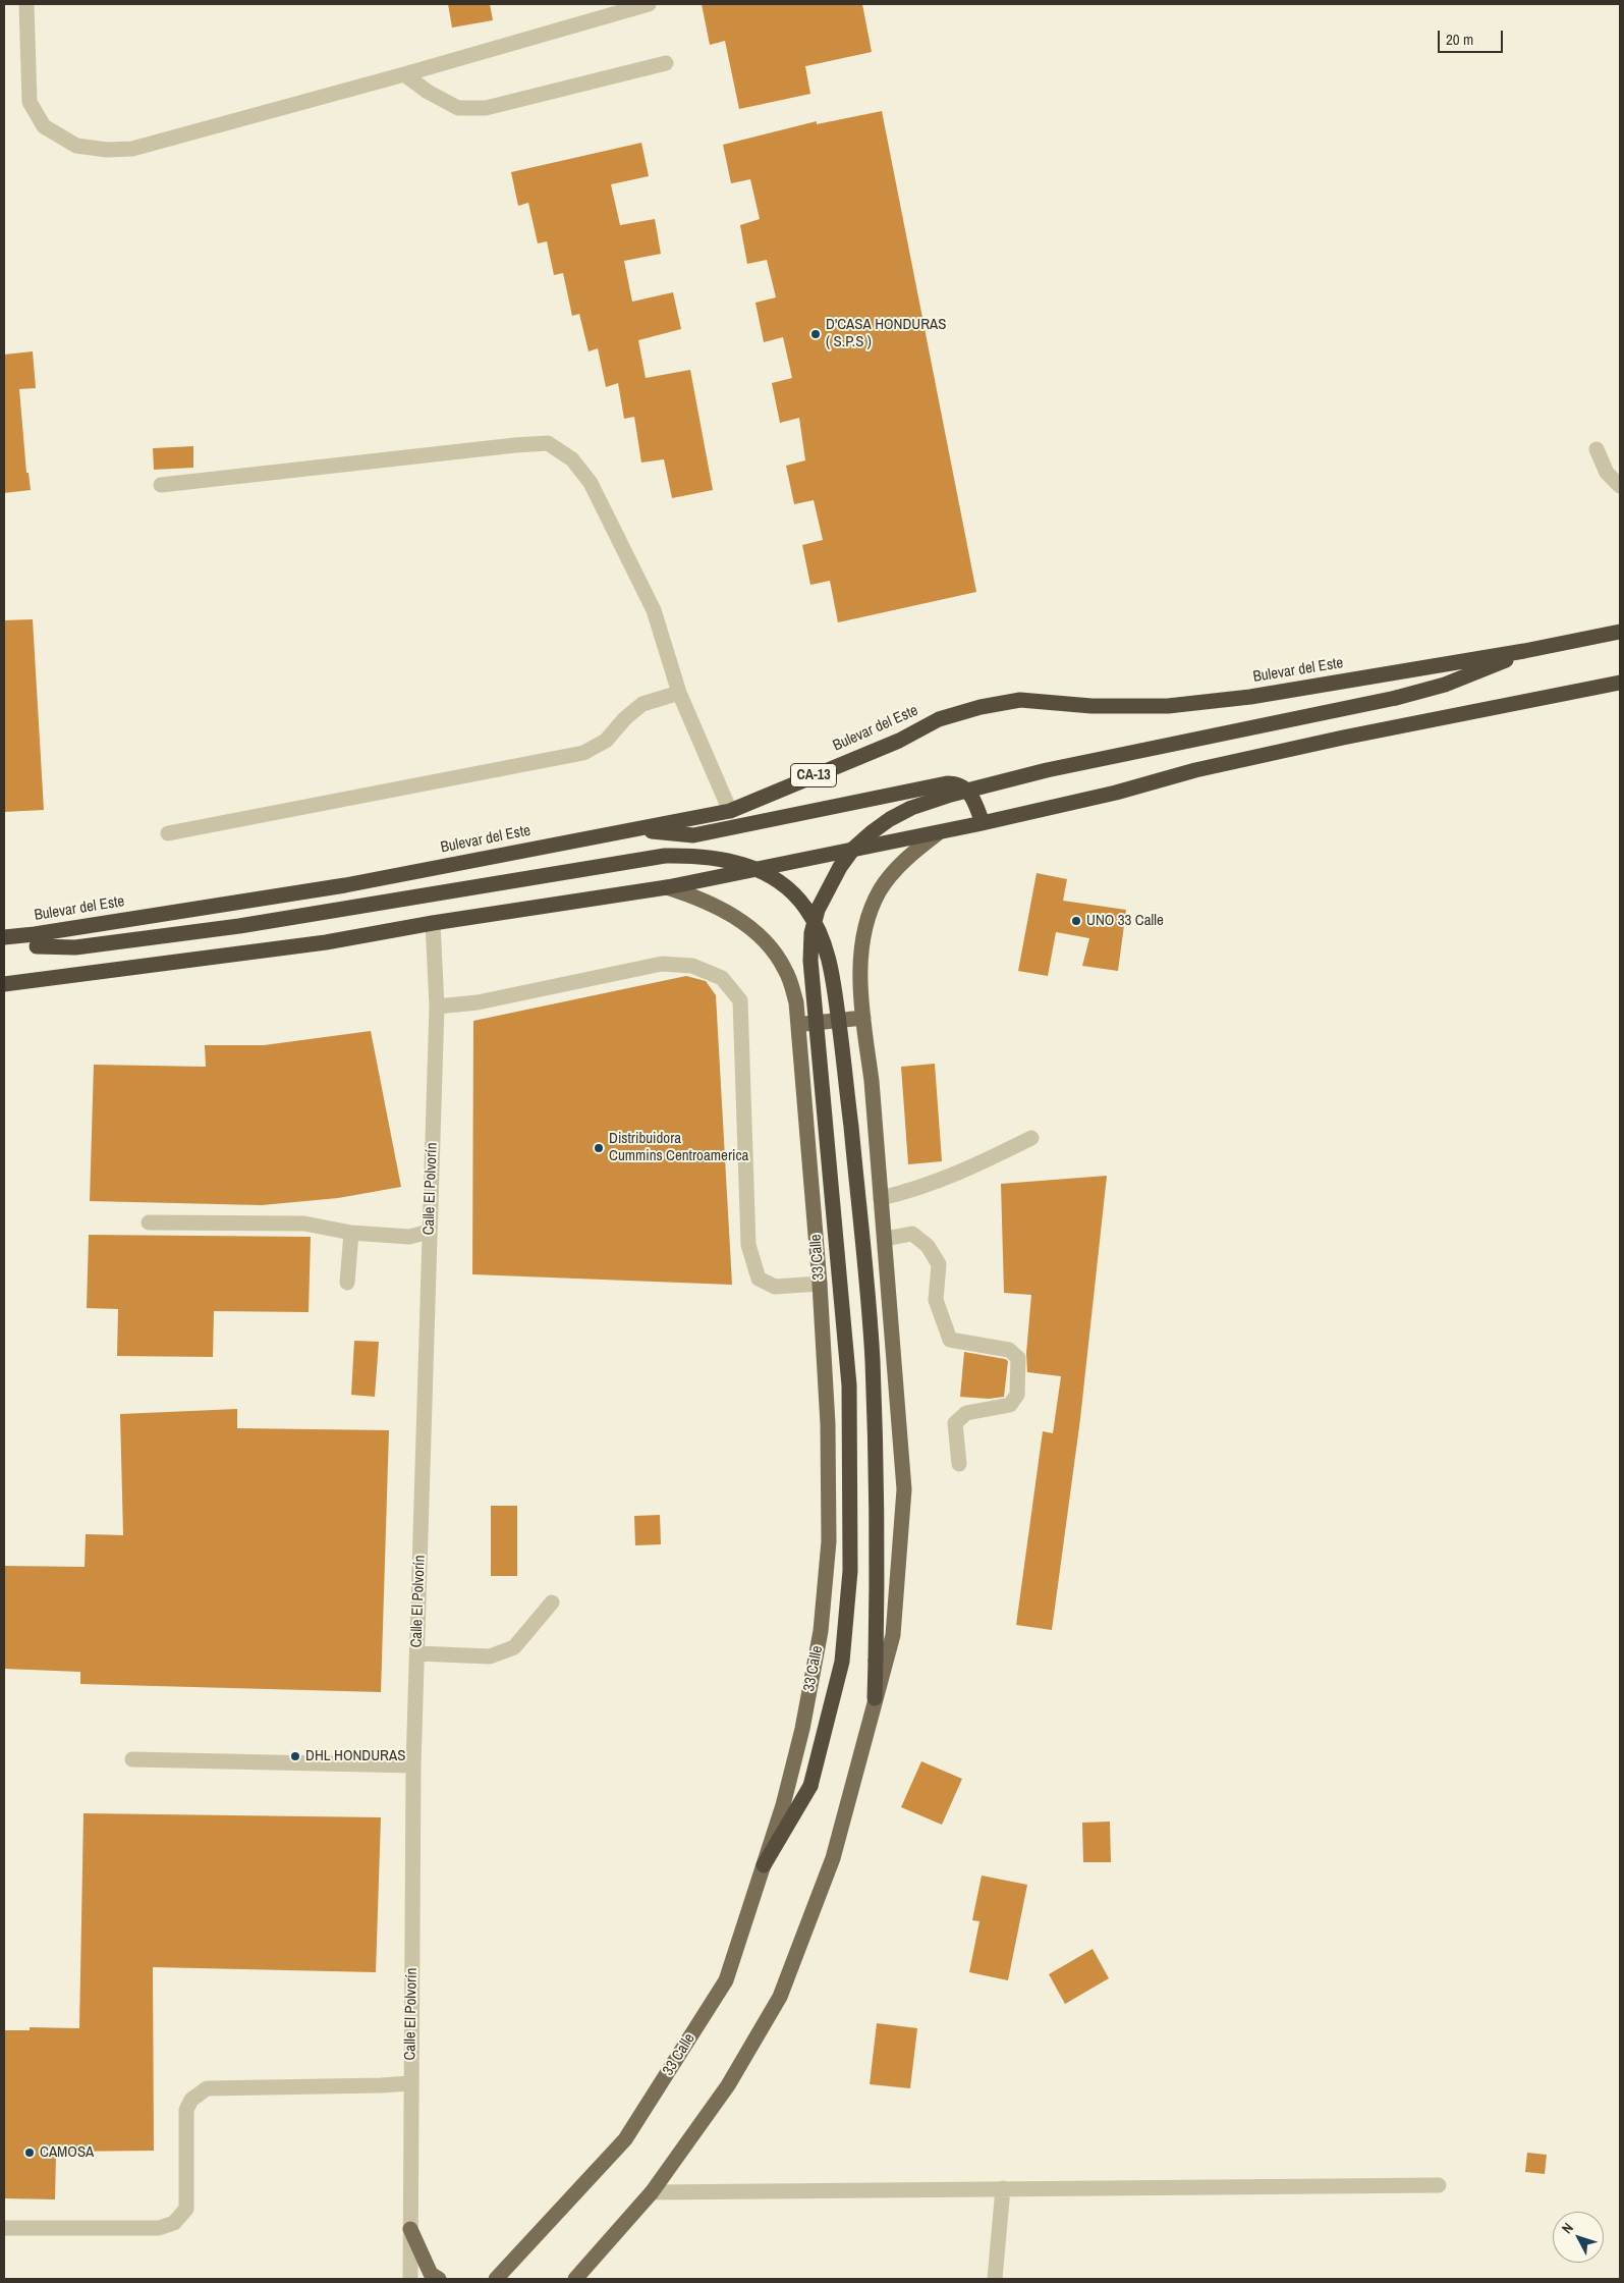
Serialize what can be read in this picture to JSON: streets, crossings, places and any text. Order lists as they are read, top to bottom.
{
  "streets": {
    "highway": ["Bulevar del Este", "CA-13"],
    "main road": ["33 Calle"],
    "street": ["Calle El Polvorín"]
  },
  "places": [
    "D'CASA HONDURAS ( S.P.S )",
    "UNO 33 Calle",
    "Distribuidora Cummins Centroamerica",
    "DHL HONDURAS",
    "CAMOSA"
  ],
  "scale_bar": "20 m",
  "north": "top left"
}
